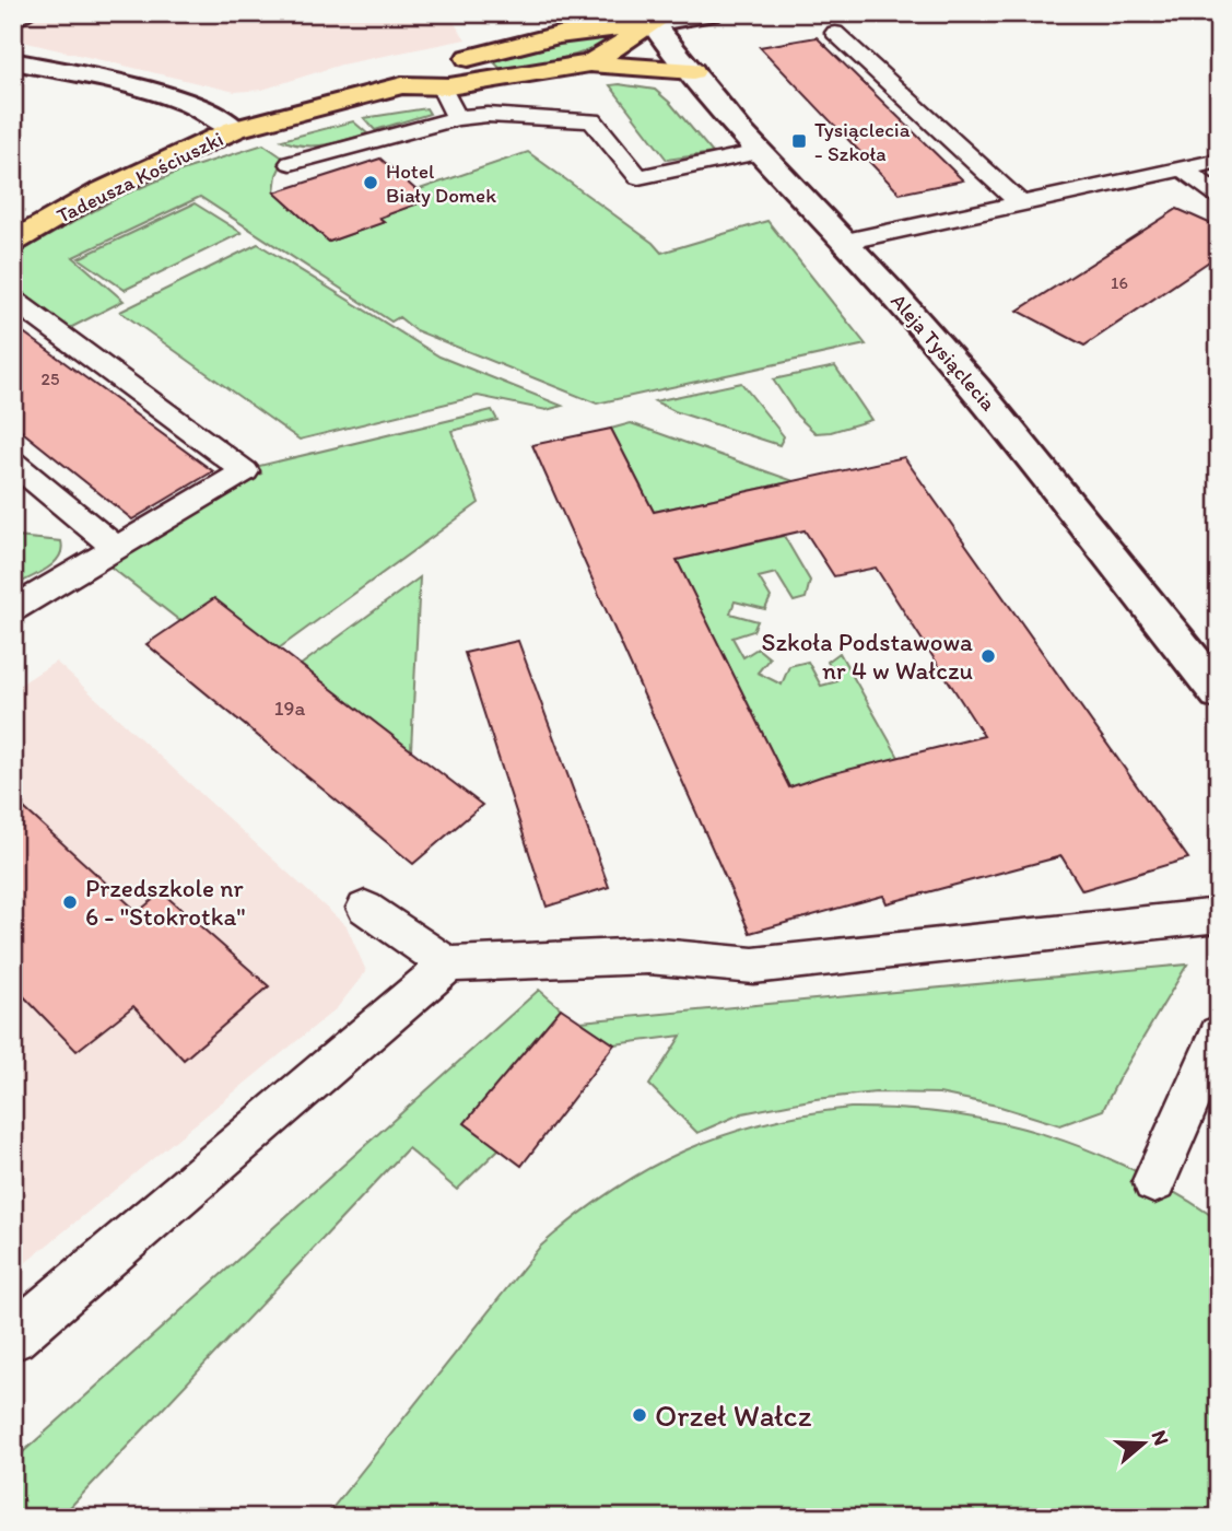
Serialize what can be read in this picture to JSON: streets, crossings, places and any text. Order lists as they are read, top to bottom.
{
  "streets": {
    "main road": ["Tadeusza Kościuszki"],
    "street": ["Aleja Tysiąclecia"]
  },
  "crossings": [
    ["Tadeusza Kościuszki", "Aleja Tysiąclecia"]
  ],
  "places": {
    "transit": ["Tysiąclecia - Szkoła"],
    "other": [
      "Hotel Biały Domek",
      "Szkoła Podstawowa nr 4 w Wałczu",
      "Przedszkole nr 6 - \"Stokrotka\"",
      "Orzeł Wałcz"
    ]
  },
  "house_numbers": ["16", "25", "19a"],
  "north": "right"
}
